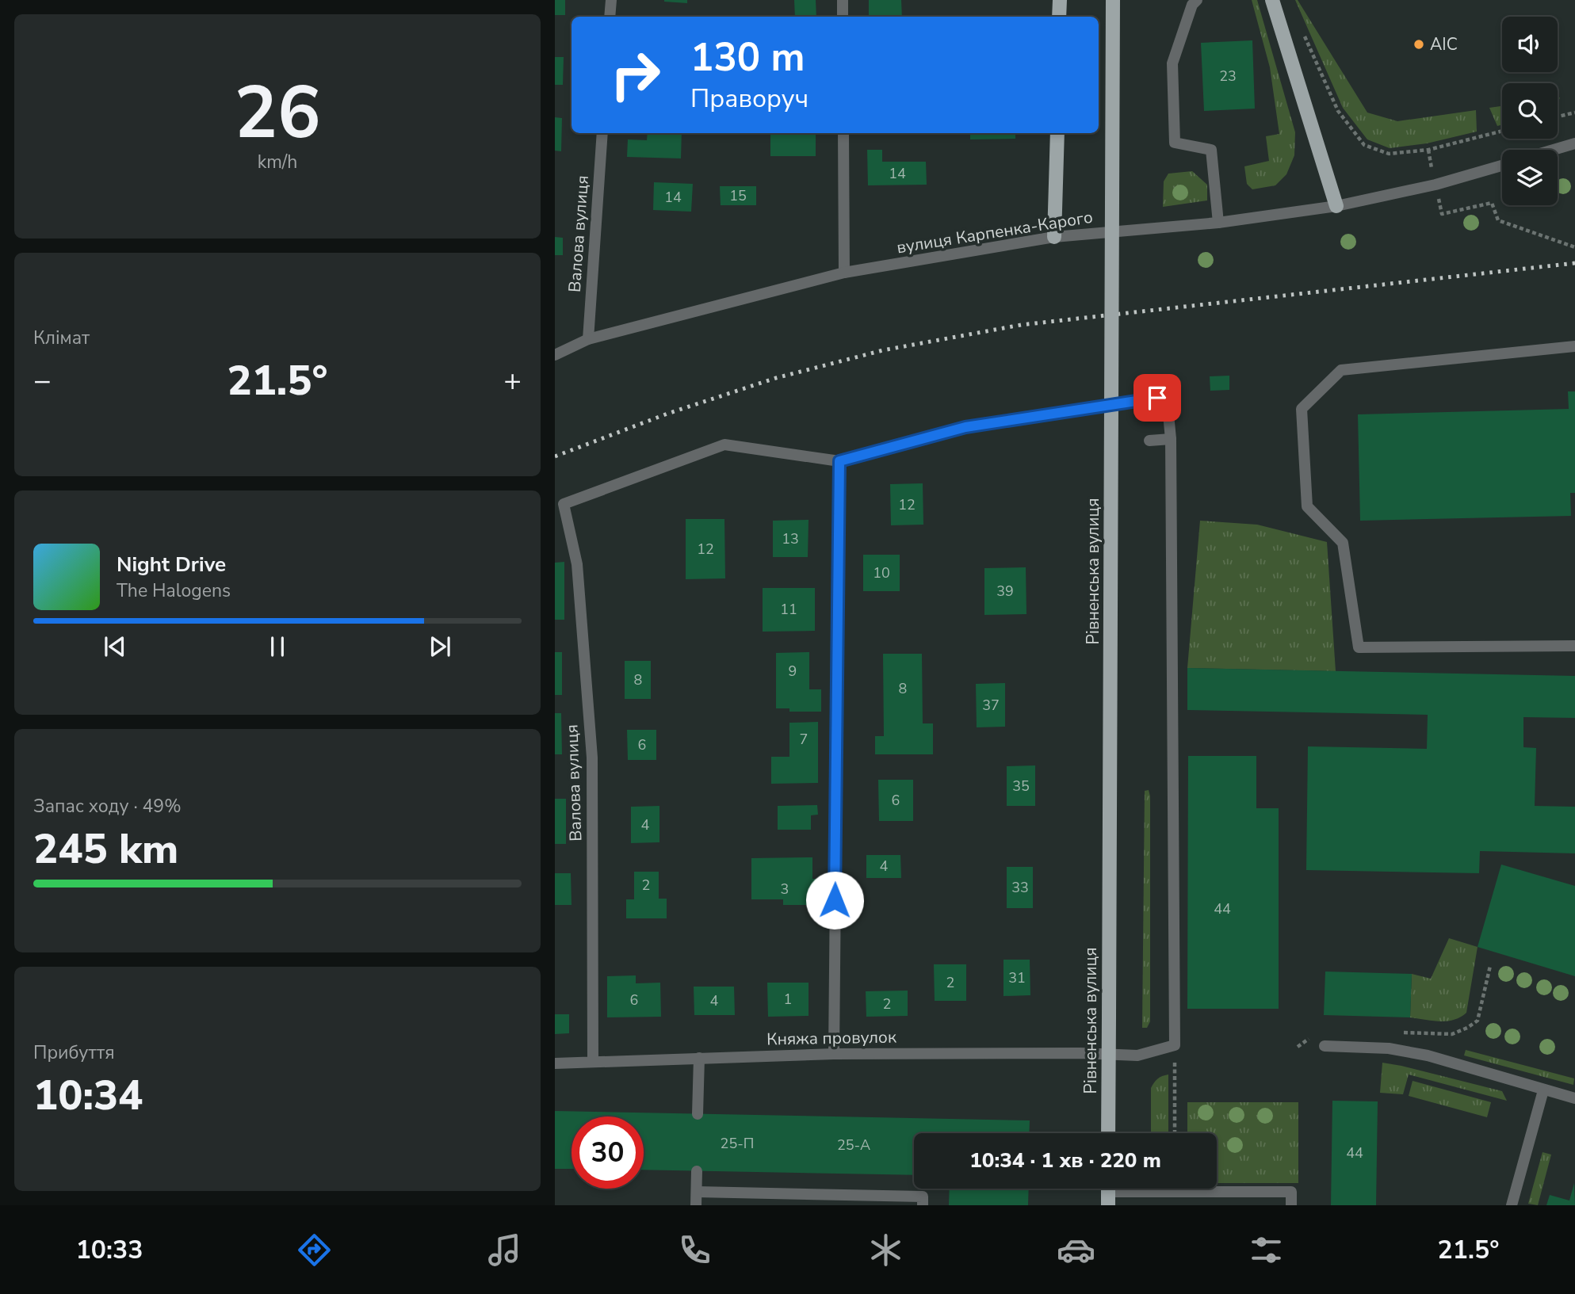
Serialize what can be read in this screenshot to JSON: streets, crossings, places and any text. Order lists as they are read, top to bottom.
{
  "streets": {
    "main road": ["Рівненська вулиця"],
    "street": ["вулиця Карпенка-Карого", "Валова вулиця", "Княжа провулок"]
  },
  "crossings": [
    ["вулиця Карпенка-Карого", "Валова вулиця"],
    ["Валова вулиця", "Княжа провулок"],
    ["Рівненська вулиця", "Княжа провулок"]
  ],
  "places": ["АІС"],
  "house_numbers": [
    "23",
    "14",
    "15",
    "14",
    "12",
    "13",
    "12",
    "10",
    "39",
    "11",
    "9",
    "8",
    "8",
    "37",
    "7",
    "6",
    "35",
    "6",
    "4",
    "4",
    "2",
    "33",
    "3",
    "44",
    "31",
    "2",
    "1",
    "6",
    "4",
    "2",
    "25-П",
    "25-А",
    "44"
  ],
  "page": {
    "tile": [
      ["26", "km/h"],
      "Клімат",
      ["Запас ходу · 49%", "245 km"],
      ["Прибуття", "10:34"]
    ],
    "turn": ["130 m", "Праворуч"],
    "heat": ["−", "21.5°", "+"],
    "song": ["Night Drive", "The Halogens"],
    "limit": "30",
    "trip": "10:34 · 1 хв · 220 m",
    "tabs": ["10:33", "21.5°"]
  }
}
